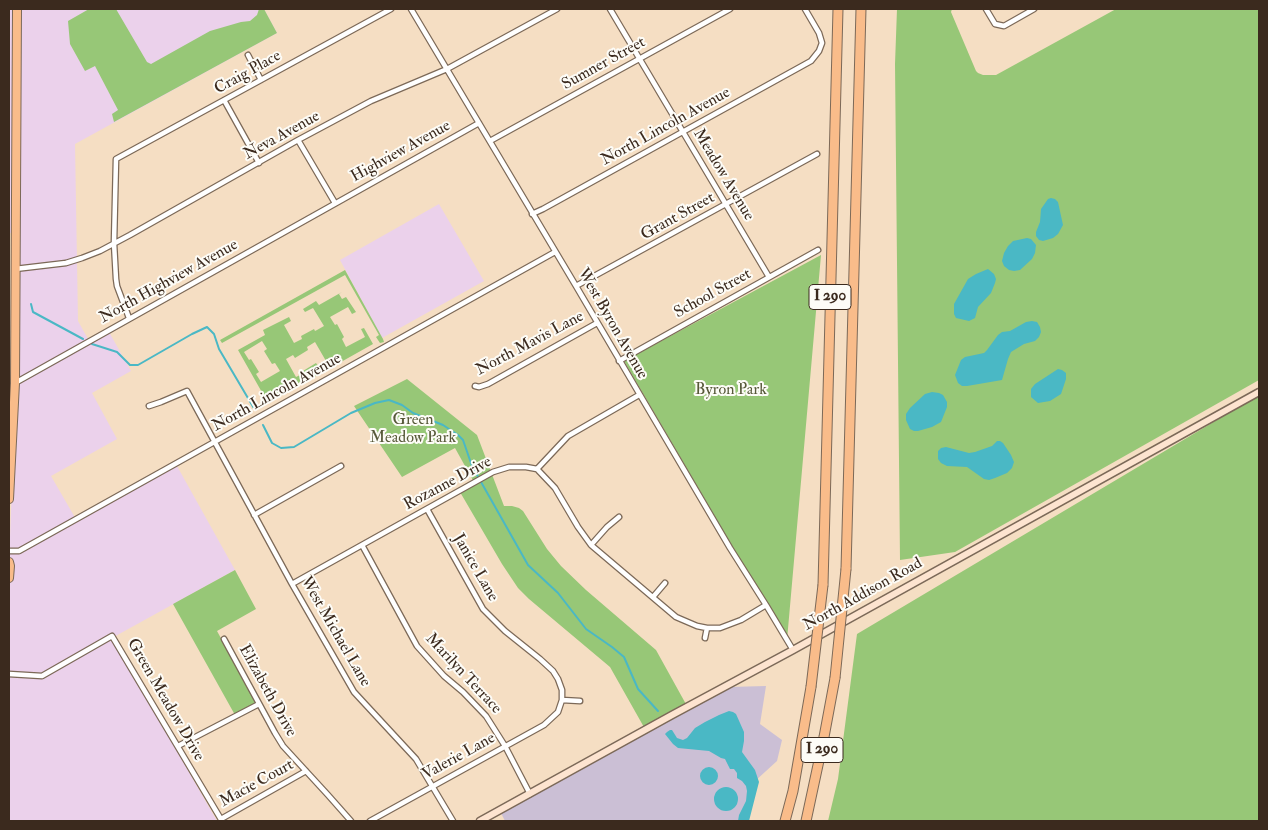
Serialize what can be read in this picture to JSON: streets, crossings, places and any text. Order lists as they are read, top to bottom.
{
  "streets": {
    "highway": ["I 290"],
    "street": [
      "Sumner Street",
      "Craig Place",
      "North Lincoln Avenue",
      "Neva Avenue",
      "Highview Avenue",
      "Meadow Avenue",
      "Grant Street",
      "North Highview Avenue",
      "School Street",
      "West Byron Avenue",
      "North Mavis Lane",
      "Rozanne Drive",
      "Janice Lane",
      "North Addison Road",
      "West Michael Lane",
      "Marilyn Terrace",
      "Elizabeth Drive",
      "Green Meadow Drive",
      "Valerie Lane",
      "Macie Court"
    ]
  },
  "crossings": [
    ["Sumner Street", "Meadow Avenue"],
    ["Sumner Street", "West Byron Avenue"],
    ["Craig Place", "Neva Avenue"],
    ["North Lincoln Avenue", "Meadow Avenue"],
    ["North Lincoln Avenue", "West Byron Avenue"],
    ["North Lincoln Avenue", "West Michael Lane"],
    ["Neva Avenue", "West Byron Avenue"],
    ["Highview Avenue", "North Highview Avenue"],
    ["Highview Avenue", "West Byron Avenue"],
    ["Meadow Avenue", "Grant Street"],
    ["Meadow Avenue", "School Street"],
    ["Grant Street", "West Byron Avenue"],
    ["School Street", "West Byron Avenue"],
    ["West Byron Avenue", "North Mavis Lane"],
    ["West Byron Avenue", "North Addison Road"],
    ["Rozanne Drive", "Janice Lane"],
    ["Rozanne Drive", "West Michael Lane"],
    ["Rozanne Drive", "Marilyn Terrace"],
    ["Janice Lane", "Valerie Lane"],
    ["North Addison Road", "Marilyn Terrace"],
    ["West Michael Lane", "Valerie Lane"],
    ["Marilyn Terrace", "Valerie Lane"],
    ["Elizabeth Drive", "Macie Court"],
    ["Green Meadow Drive", "Macie Court"]
  ],
  "parks": ["Byron Park", "Green Meadow Park"]
}
